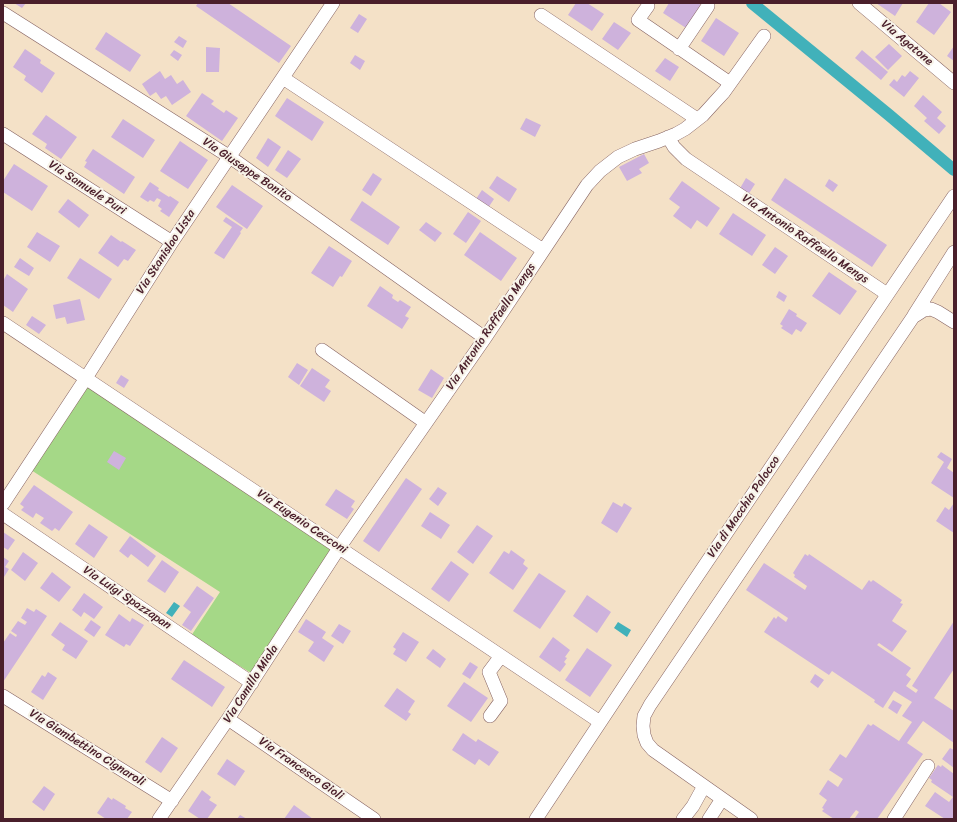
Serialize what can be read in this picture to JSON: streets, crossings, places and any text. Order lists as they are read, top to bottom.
{
  "streets": {
    "street": [
      "Via Agatone",
      "Via Giuseppe Bonito",
      "Via Samuele Puri",
      "Via Antonio Raffaello Mengs",
      "Via Stanislao Lista",
      "Via di Macchia Palocco",
      "Via Eugenio Cecconi",
      "Via Luigi Spazzapan",
      "Via Camillo Miola",
      "Via Giambettino Cignaroli",
      "Via Francesco Gioli"
    ]
  },
  "crossings": [
    ["Via Giuseppe Bonito", "Via Antonio Raffaello Mengs"],
    ["Via Giuseppe Bonito", "Via Stanislao Lista"],
    ["Via Samuele Puri", "Via Stanislao Lista"],
    ["Via Antonio Raffaello Mengs", "Via di Macchia Palocco"],
    ["Via Antonio Raffaello Mengs", "Via Eugenio Cecconi"],
    ["Via Antonio Raffaello Mengs", "Via Camillo Miola"],
    ["Via Stanislao Lista", "Via Eugenio Cecconi"],
    ["Via di Macchia Palocco", "Via Eugenio Cecconi"],
    ["Via Eugenio Cecconi", "Via Camillo Miola"],
    ["Via Luigi Spazzapan", "Via Camillo Miola"],
    ["Via Camillo Miola", "Via Giambettino Cignaroli"],
    ["Via Camillo Miola", "Via Francesco Gioli"]
  ]
}
